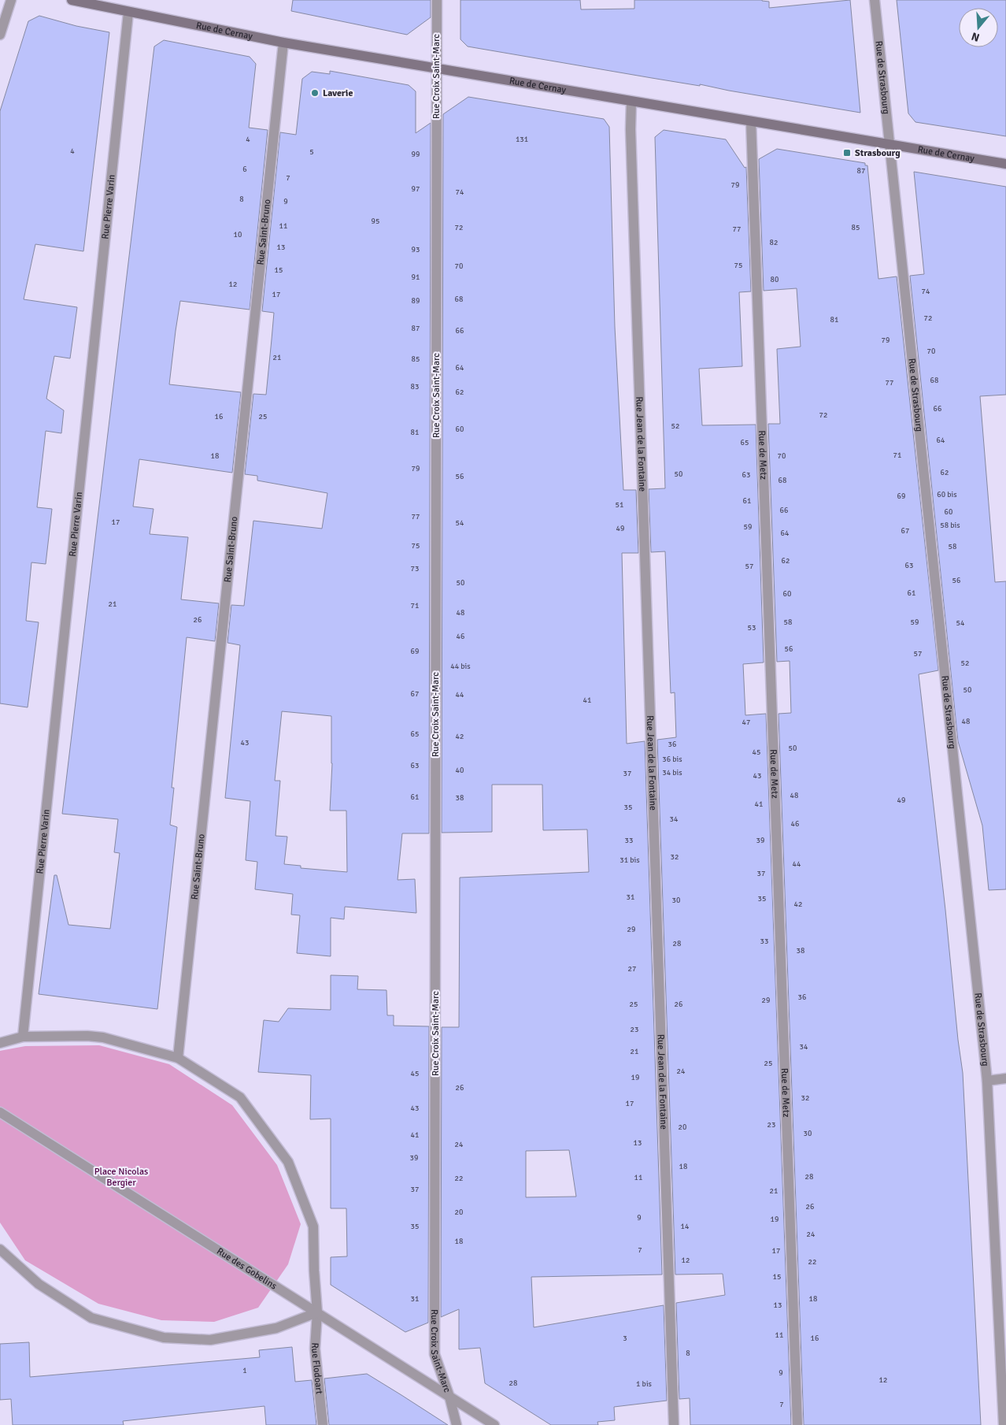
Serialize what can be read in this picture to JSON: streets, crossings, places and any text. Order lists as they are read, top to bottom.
{
  "streets": {
    "main road": ["Rue de Cernay"],
    "street": [
      "Rue Croix Saint-Marc",
      "Rue de Strasbourg",
      "Rue Pierre Varin",
      "Rue Saint-Bruno",
      "Rue Jean de la Fontaine",
      "Rue de Metz",
      "Rue des Gobelins",
      "Rue Flodoart"
    ]
  },
  "crossings": [
    ["Rue de Cernay", "Rue Croix Saint-Marc"],
    ["Rue de Cernay", "Rue de Strasbourg"],
    ["Rue de Cernay", "Rue Pierre Varin"],
    ["Rue de Cernay", "Rue Saint-Bruno"],
    ["Rue de Cernay", "Rue Jean de la Fontaine"],
    ["Rue de Cernay", "Rue de Metz"],
    ["Rue Croix Saint-Marc", "Rue des Gobelins"],
    ["Rue des Gobelins", "Rue Flodoart"]
  ],
  "parks": ["Place Nicolas Bergier"],
  "places": {
    "other": ["Laverie"],
    "transit": ["Strasbourg"]
  },
  "house_numbers": [
    "4",
    "131",
    "4",
    "5",
    "99",
    "6",
    "87",
    "7",
    "79",
    "97",
    "74",
    "8",
    "9",
    "95",
    "11",
    "72",
    "85",
    "77",
    "10",
    "82",
    "13",
    "93",
    "75",
    "70",
    "15",
    "91",
    "80",
    "12",
    "74",
    "17",
    "68",
    "89",
    "72",
    "81",
    "87",
    "66",
    "79",
    "70",
    "21",
    "85",
    "64",
    "68",
    "77",
    "83",
    "62",
    "66",
    "72",
    "16",
    "25",
    "52",
    "60",
    "81",
    "64",
    "65",
    "71",
    "18",
    "70",
    "79",
    "62",
    "50",
    "63",
    "56",
    "68",
    "60 bis",
    "69",
    "61",
    "51",
    "66",
    "60",
    "77",
    "17",
    "54",
    "58 bis",
    "59",
    "49",
    "67",
    "64",
    "75",
    "58",
    "62",
    "63",
    "57",
    "73",
    "56",
    "50",
    "61",
    "60",
    "21",
    "71",
    "48",
    "26",
    "58",
    "59",
    "54",
    "53",
    "46",
    "56",
    "69",
    "57",
    "52",
    "44 bis",
    "50",
    "67",
    "44",
    "41",
    "48",
    "47",
    "65",
    "42",
    "43",
    "36",
    "50",
    "45",
    "36 bis",
    "63",
    "40",
    "34 bis",
    "37",
    "43",
    "48",
    "61",
    "38",
    "49",
    "41",
    "35",
    "34",
    "46",
    "33",
    "39",
    "32",
    "31 bis",
    "44",
    "37",
    "31",
    "35",
    "30",
    "42",
    "29",
    "33",
    "28",
    "38",
    "27",
    "36",
    "29",
    "25",
    "26",
    "23",
    "34",
    "21",
    "25",
    "24",
    "45",
    "19",
    "26",
    "32",
    "17",
    "43",
    "23",
    "20",
    "30",
    "41",
    "13",
    "24",
    "39",
    "18",
    "28",
    "11",
    "22",
    "37",
    "21",
    "26",
    "20",
    "9",
    "19",
    "35",
    "14",
    "24",
    "18",
    "7",
    "17",
    "12",
    "22",
    "15",
    "31",
    "18",
    "13",
    "11",
    "3",
    "16",
    "8",
    "1",
    "9",
    "12",
    "28",
    "1 bis",
    "7"
  ],
  "north": "bottom"
}
